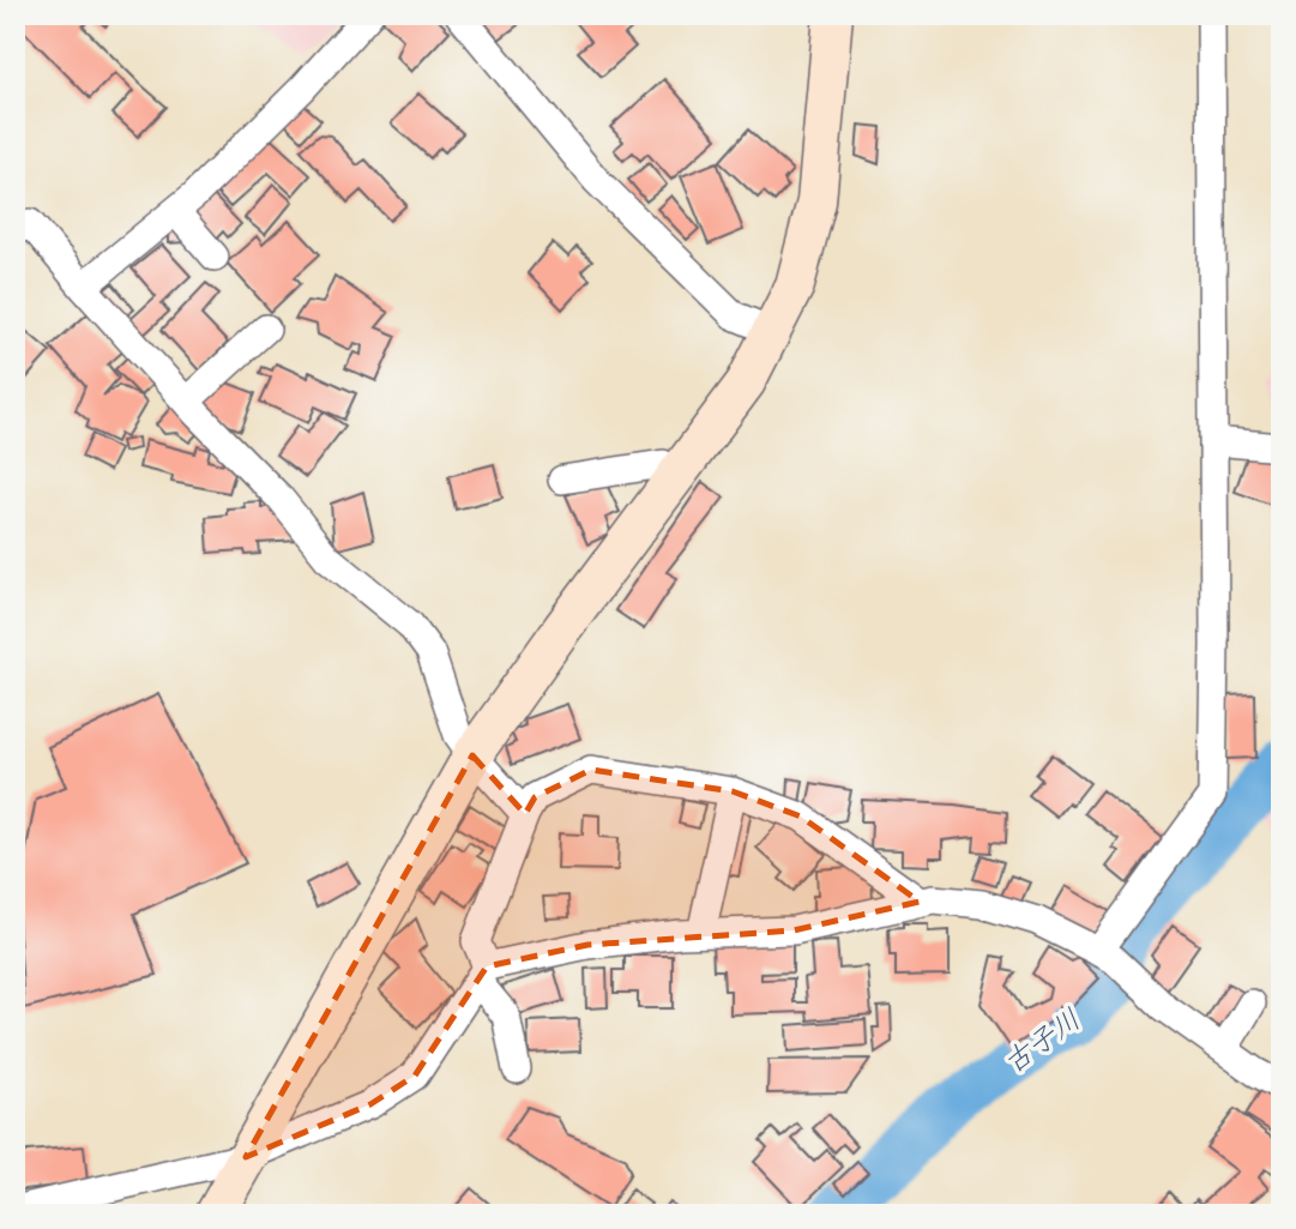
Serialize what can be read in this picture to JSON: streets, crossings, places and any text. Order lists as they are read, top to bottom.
{
  "water": ["古子川"]
}
